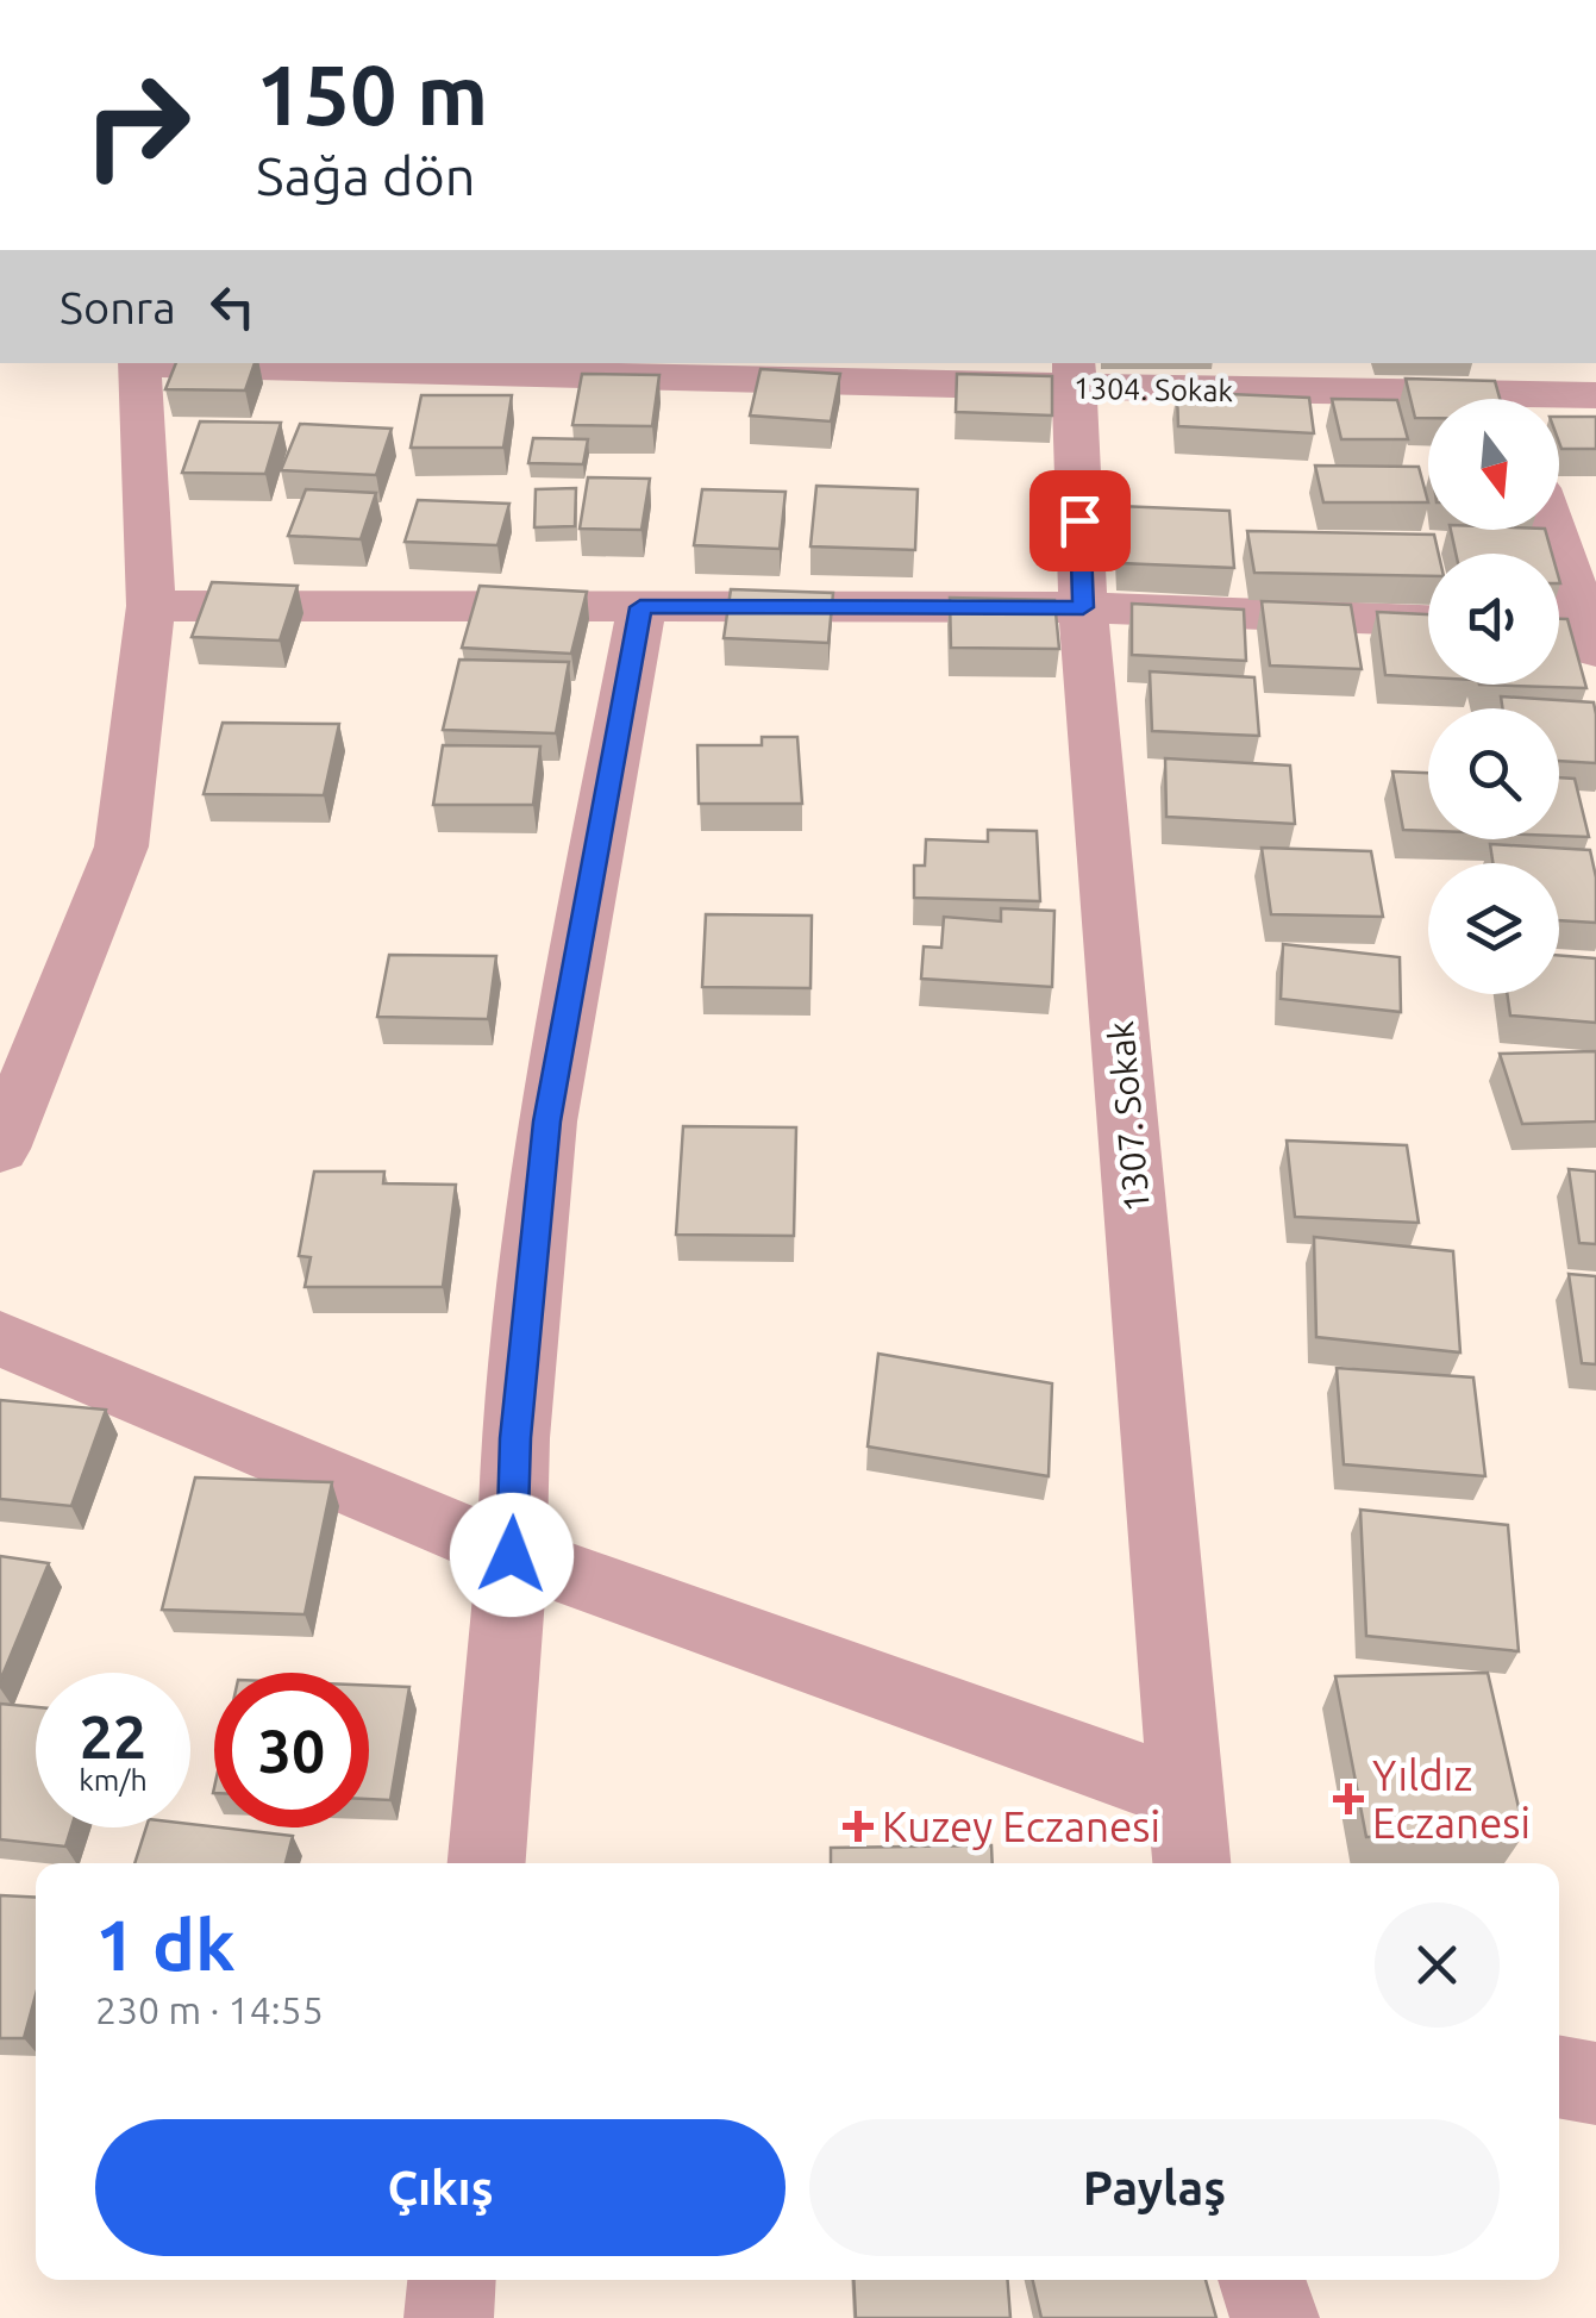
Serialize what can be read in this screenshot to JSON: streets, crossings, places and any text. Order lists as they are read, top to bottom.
{
  "streets": {
    "street": ["1304. Sokak", "1307. Sokak"]
  },
  "crossings": [
    ["1304. Sokak", "1307. Sokak"]
  ],
  "places": {
    "health": ["Yıldız Eczanesi", "Kuzey Eczanesi"]
  },
  "north": "bottom",
  "page": {
    "turn": ["150 m", "Sağa dön"],
    "then": "Sonra",
    "speed": "22 km/h",
    "limit": "30",
    "heading": ["1 dk", "230 m · 14:55"],
    "buttons": ["Çıkış", "Paylaş"]
  }
}
